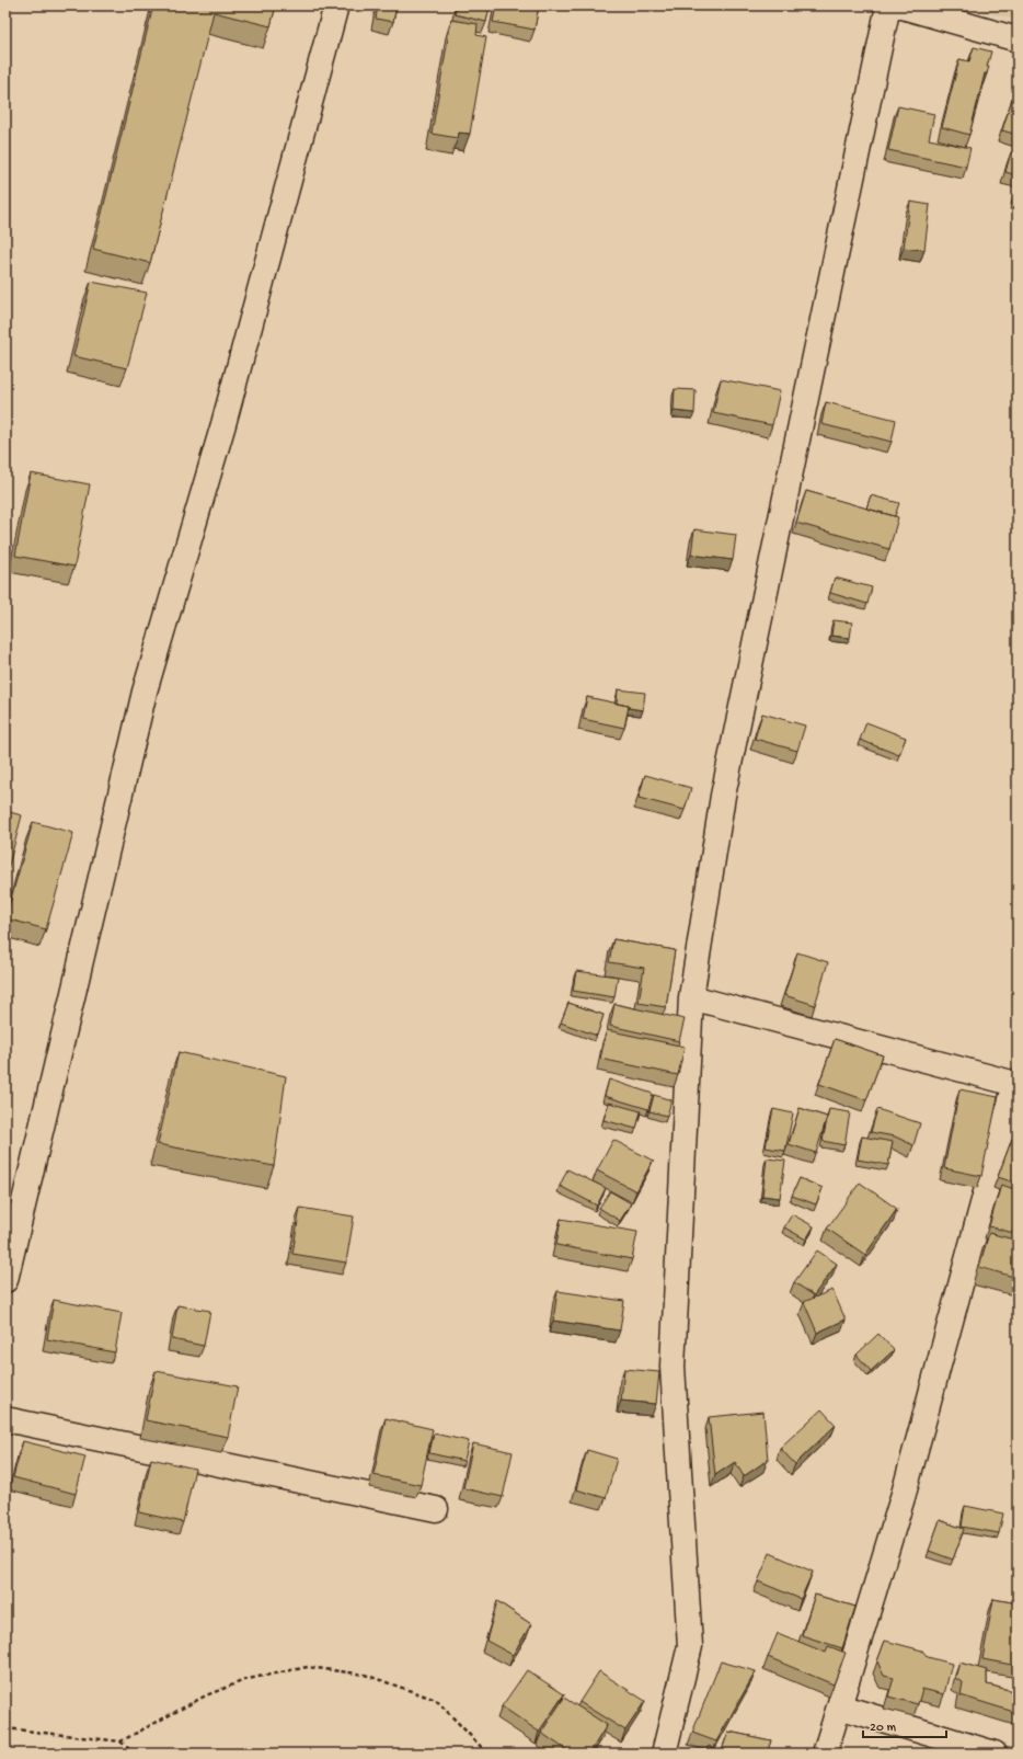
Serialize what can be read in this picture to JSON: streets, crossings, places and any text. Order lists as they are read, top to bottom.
{
  "scale_bar": "20 m"
}
